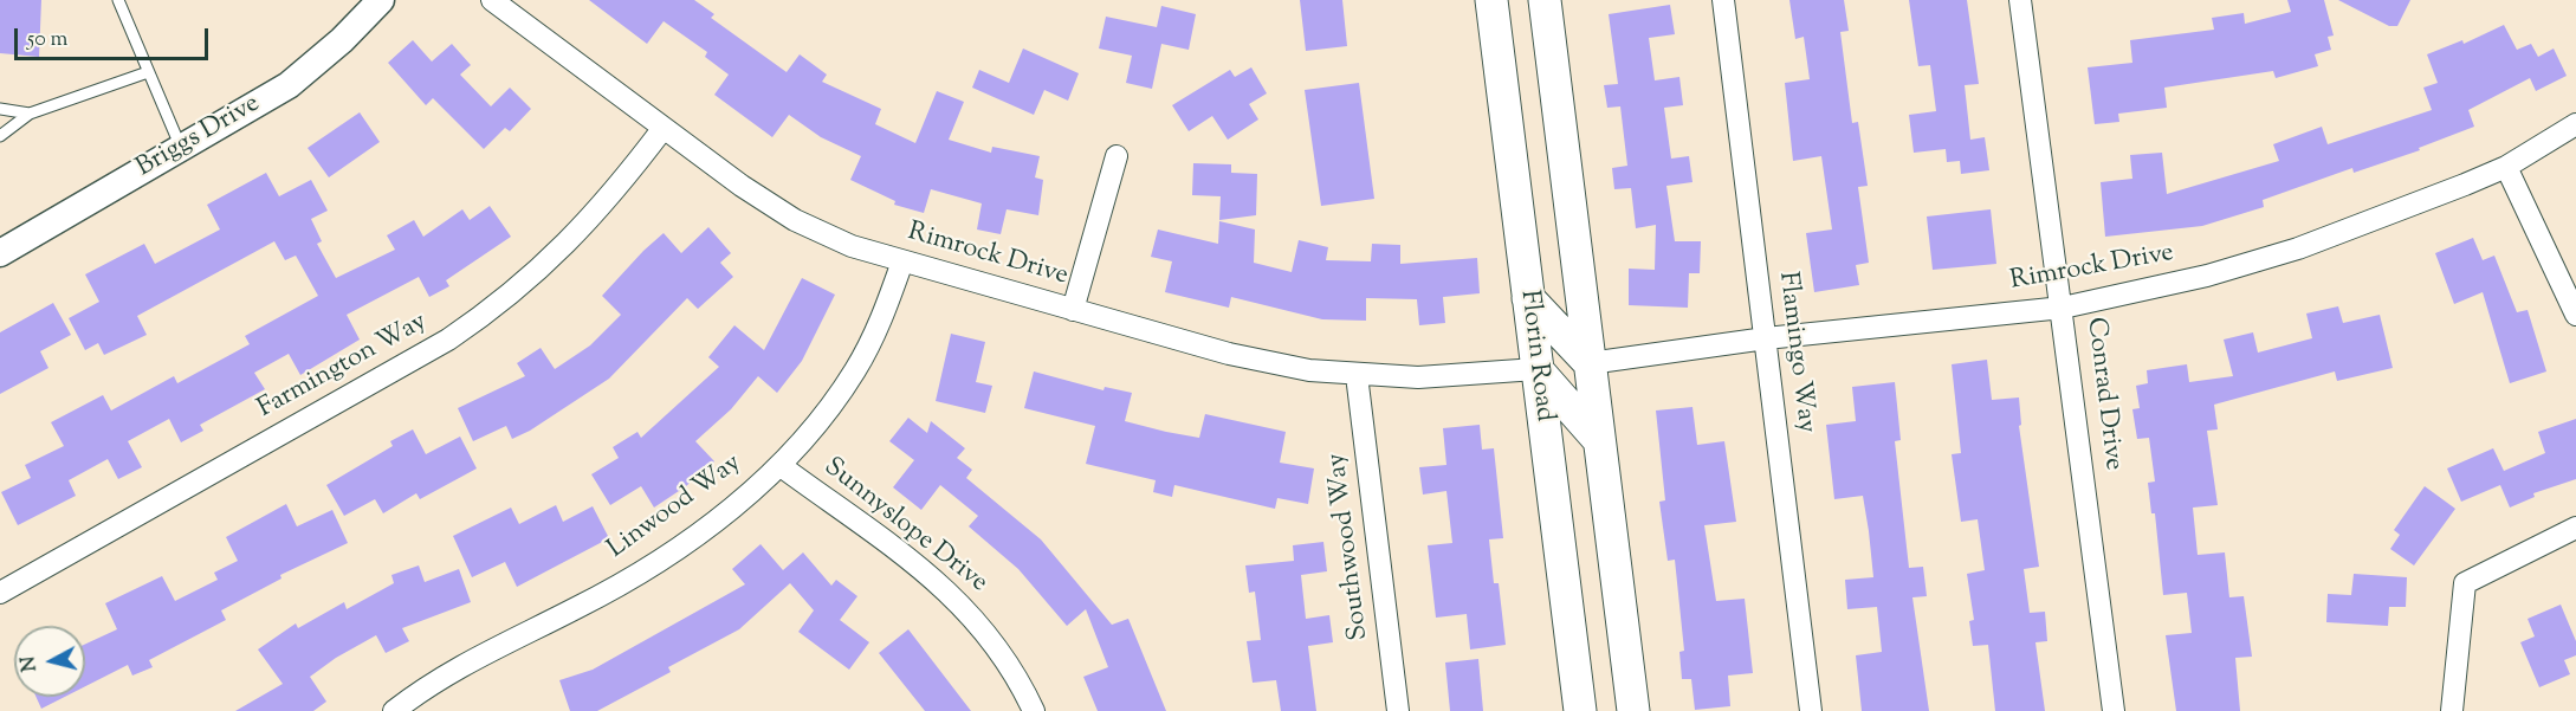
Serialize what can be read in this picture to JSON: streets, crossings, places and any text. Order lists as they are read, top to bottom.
{
  "streets": {
    "main road": ["Florin Road"],
    "street": [
      "Briggs Drive",
      "Rimrock Drive",
      "Flamingo Way",
      "Farmington Way",
      "Conrad Drive",
      "Linwood Way",
      "Sunnyslope Drive",
      "Southwood Way"
    ]
  },
  "crossings": [
    ["Rimrock Drive", "Flamingo Way"],
    ["Rimrock Drive", "Florin Road"],
    ["Rimrock Drive", "Farmington Way"],
    ["Rimrock Drive", "Conrad Drive"],
    ["Rimrock Drive", "Linwood Way"],
    ["Rimrock Drive", "Southwood Way"],
    ["Linwood Way", "Sunnyslope Drive"]
  ],
  "scale_bar": "50 m",
  "north": "left"
}
